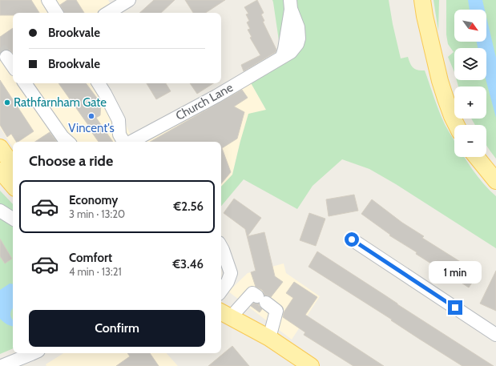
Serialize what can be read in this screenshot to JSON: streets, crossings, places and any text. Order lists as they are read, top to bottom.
{
  "streets": {
    "street": ["Church Lane"]
  },
  "places": ["Rathfarnham Gate", "Vincent's"],
  "north": "bottom right",
  "page": {
    "map_buttons": ["+", "−"],
    "banner": ["Brookvale", "Brookvale"],
    "heading": "Choose a ride",
    "list": [
      {
        "name": "Economy",
        "note": "3 min · 13:20",
        "value": "€2.56"
      },
      {
        "name": "Comfort",
        "note": "4 min · 13:21",
        "value": "€3.46"
      }
    ],
    "bubble": "1 min",
    "buttons": "Confirm"
  }
}
